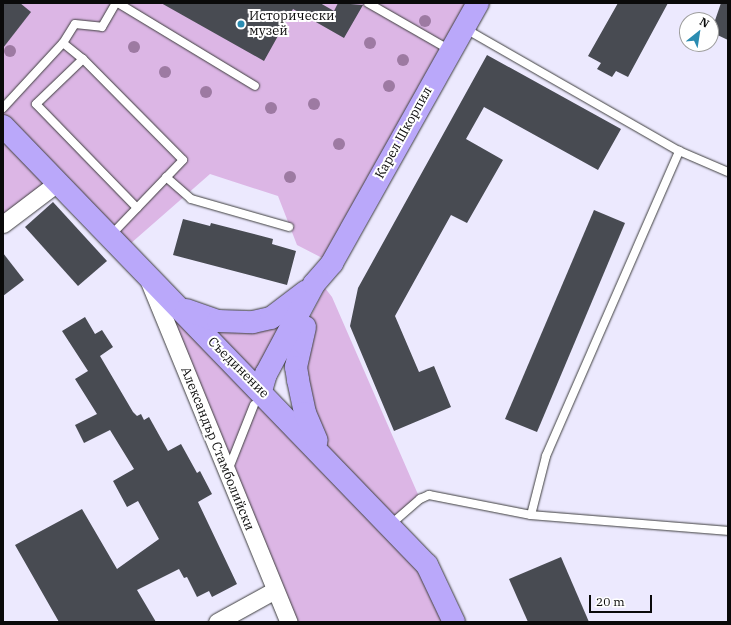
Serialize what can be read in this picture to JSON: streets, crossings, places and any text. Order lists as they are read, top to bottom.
{
  "streets": {
    "street": ["Карел Шкорпил", "Съединение", "Александър Стамболийски"]
  },
  "crossings": [
    ["Карел Шкорпил", "Съединение"],
    ["Съединение", "Александър Стамболийски"]
  ],
  "places": ["Исторически музей"],
  "scale_bar": "20 m",
  "north": "top right"
}
